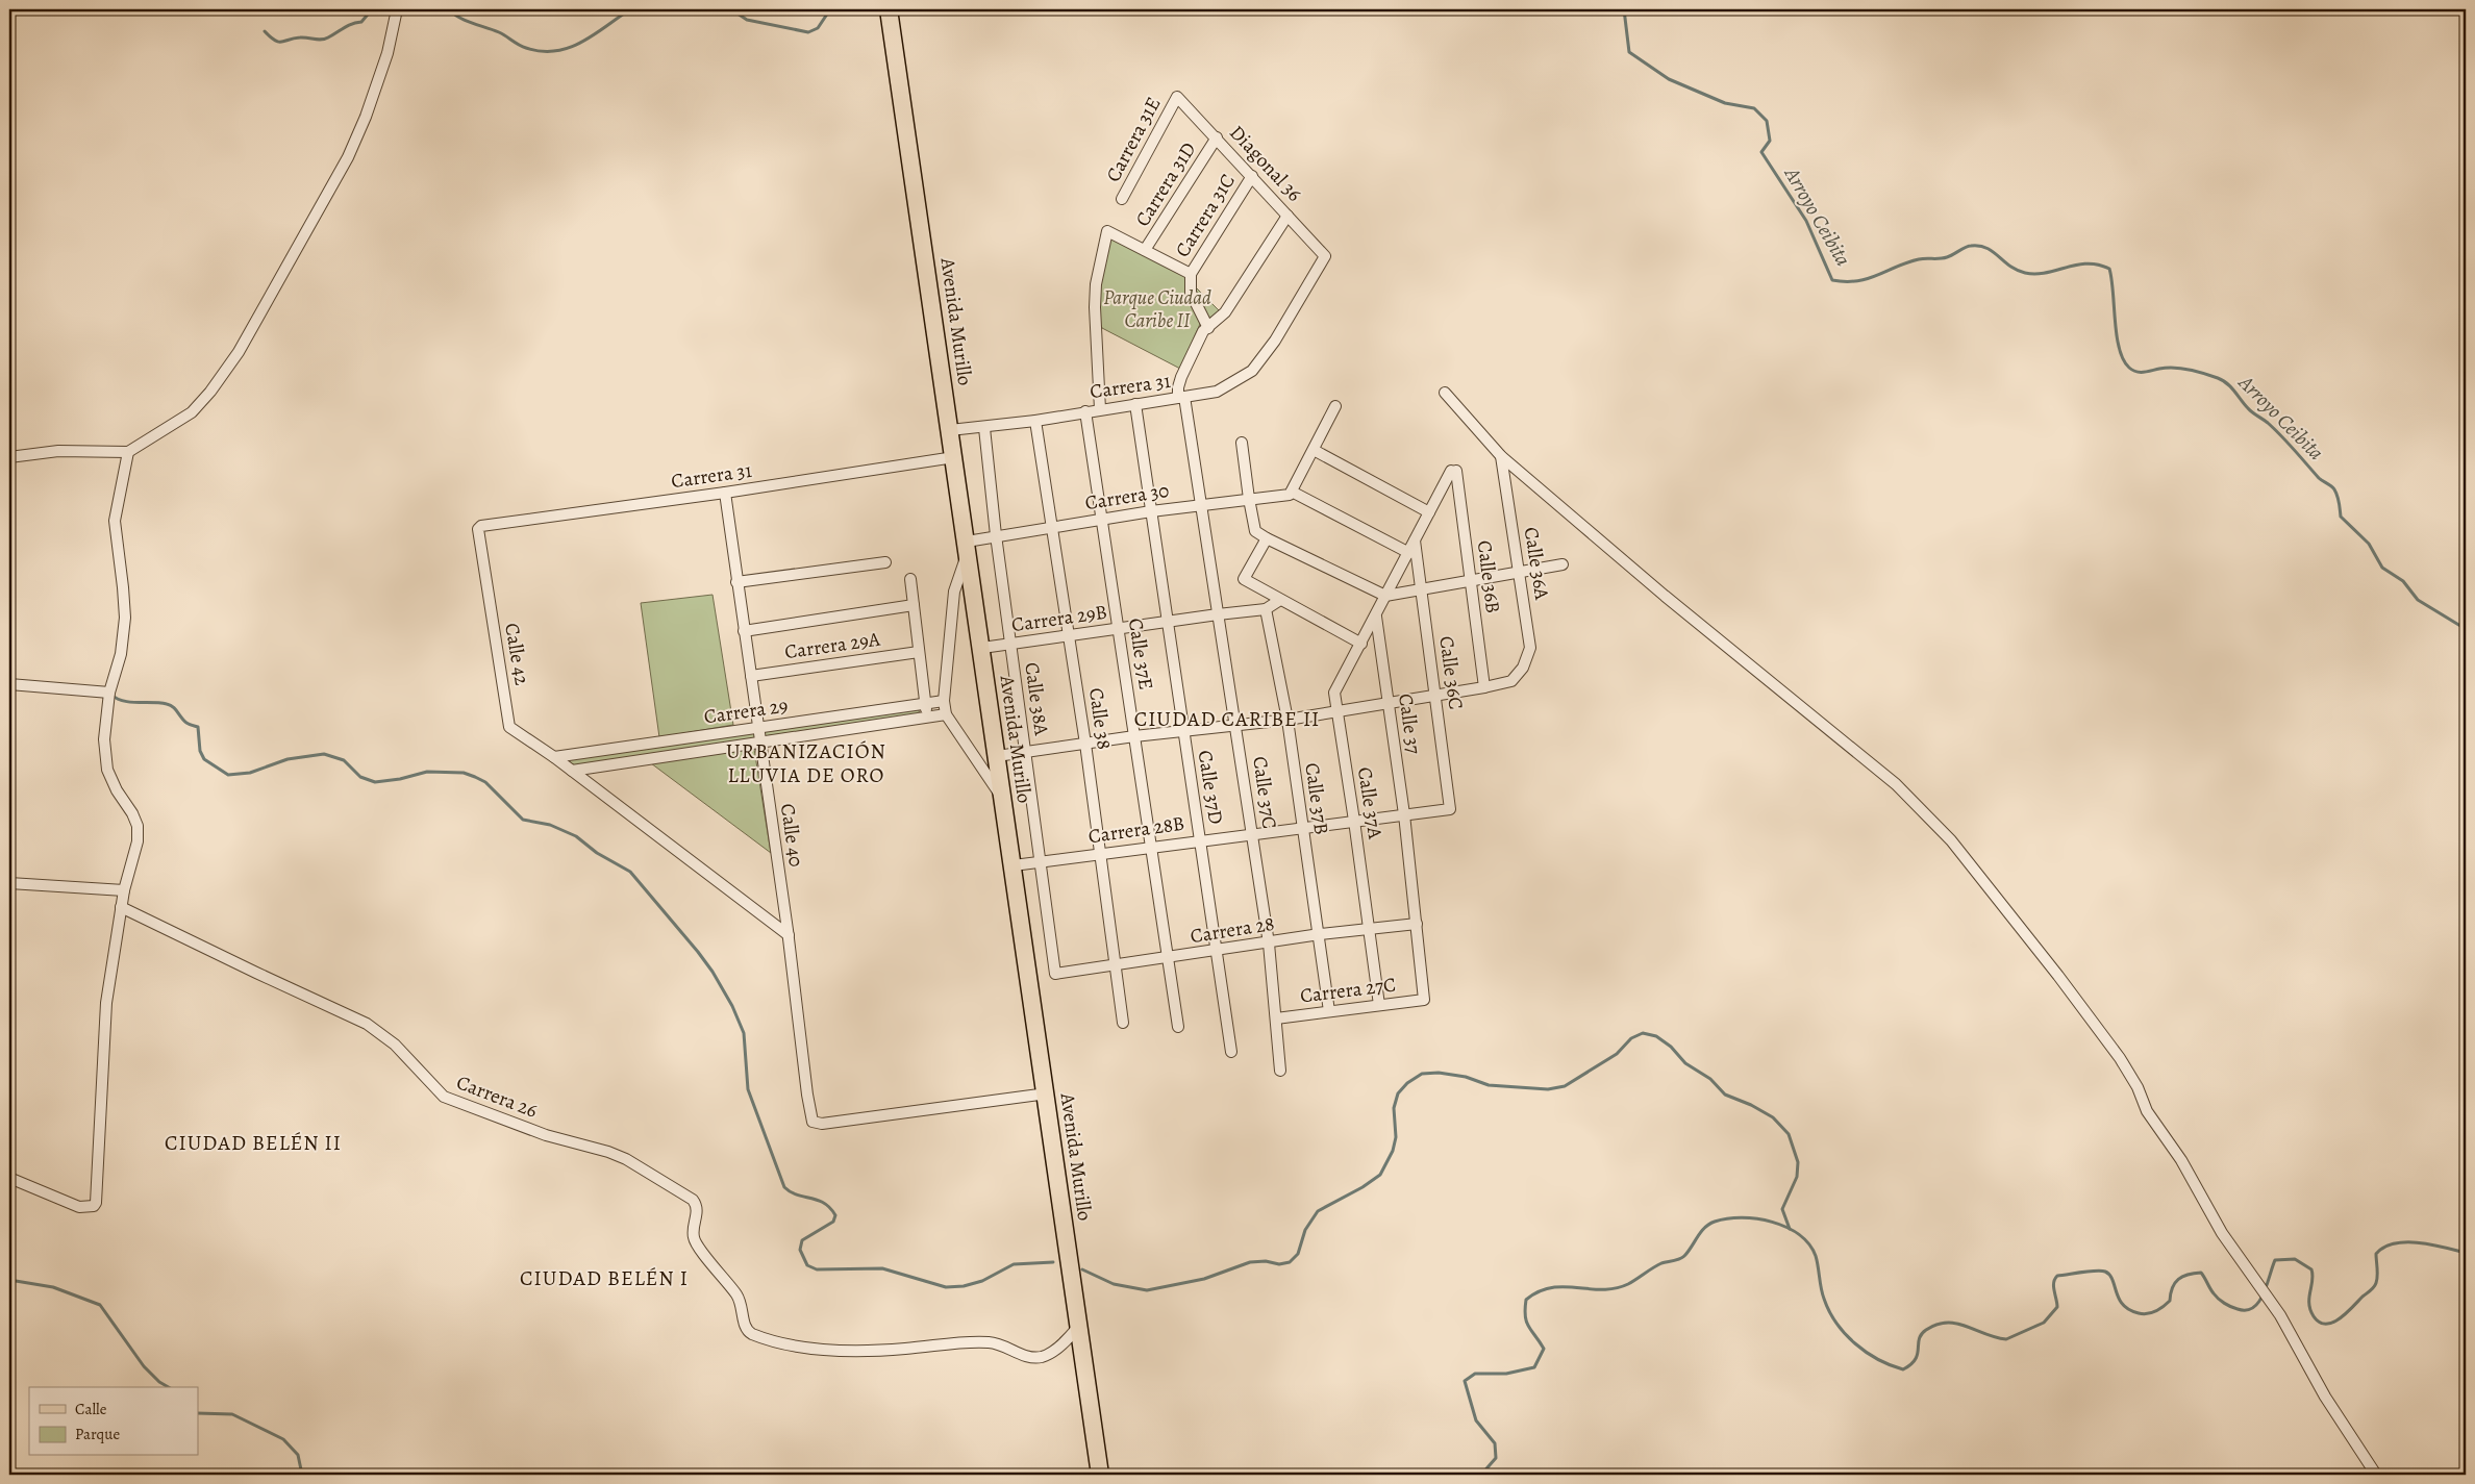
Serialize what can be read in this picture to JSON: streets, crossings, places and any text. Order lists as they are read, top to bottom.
{
  "streets": {
    "main road": ["Avenida Murillo"],
    "street": [
      "Carrera 31E",
      "Diagonal 36",
      "Carrera 31D",
      "Carrera 31C",
      "Carrera 31",
      "Carrera 30",
      "Calle 36A",
      "Calle 36B",
      "Carrera 29B",
      "Carrera 29A",
      "Calle 42",
      "Calle 37E",
      "Calle 36C",
      "Calle 38A",
      "Carrera 29",
      "Calle 38",
      "Calle 37",
      "Calle 37D",
      "Calle 37C",
      "Calle 37B",
      "Calle 37A",
      "Carrera 28B",
      "Calle 40",
      "Carrera 28",
      "Carrera 27C",
      "Carrera 26"
    ]
  },
  "crossings": [
    ["Carrera 31E", "Diagonal 36"],
    ["Diagonal 36", "Carrera 31D"],
    ["Diagonal 36", "Carrera 31C"],
    ["Diagonal 36", "Carrera 31"],
    ["Avenida Murillo", "Carrera 31"],
    ["Avenida Murillo", "Carrera 30"],
    ["Avenida Murillo", "Carrera 29B"],
    ["Avenida Murillo", "Carrera 28B"],
    ["Avenida Murillo", "Calle 40"],
    ["Avenida Murillo", "Carrera 26"],
    ["Carrera 31", "Calle 42"],
    ["Carrera 31", "Calle 37E"],
    ["Carrera 31", "Calle 38A"],
    ["Carrera 31", "Calle 38"],
    ["Carrera 31", "Calle 37D"],
    ["Carrera 31", "Calle 37C"],
    ["Carrera 31", "Calle 40"],
    ["Carrera 30", "Calle 37E"],
    ["Carrera 30", "Calle 38A"],
    ["Carrera 30", "Calle 38"],
    ["Carrera 30", "Calle 37D"],
    ["Carrera 30", "Calle 37C"],
    ["Calle 36A", "Calle 36B"],
    ["Carrera 29B", "Calle 37E"],
    ["Carrera 29B", "Calle 38A"],
    ["Carrera 29B", "Calle 38"],
    ["Carrera 29B", "Calle 37D"],
    ["Carrera 29B", "Calle 37C"],
    ["Carrera 29B", "Calle 37B"],
    ["Carrera 29A", "Calle 40"],
    ["Calle 42", "Carrera 29"],
    ["Calle 42", "Calle 40"],
    ["Calle 37E", "Carrera 28B"],
    ["Calle 37E", "Carrera 28"],
    ["Calle 36C", "Carrera 28B"],
    ["Calle 38A", "Carrera 28B"],
    ["Calle 38A", "Carrera 28"],
    ["Carrera 29", "Calle 40"],
    ["Calle 38", "Carrera 28B"],
    ["Calle 38", "Carrera 28"],
    ["Calle 37", "Calle 37A"],
    ["Calle 37", "Carrera 28B"],
    ["Calle 37", "Carrera 28"],
    ["Calle 37", "Carrera 27C"],
    ["Calle 37D", "Carrera 28B"],
    ["Calle 37D", "Carrera 28"],
    ["Calle 37C", "Carrera 28B"],
    ["Calle 37C", "Carrera 28"],
    ["Calle 37C", "Carrera 27C"],
    ["Calle 37B", "Carrera 28B"],
    ["Calle 37B", "Carrera 28"],
    ["Calle 37B", "Carrera 27C"],
    ["Calle 37A", "Carrera 28B"],
    ["Calle 37A", "Carrera 28"],
    ["Calle 37A", "Carrera 27C"]
  ],
  "districts": [
    "CIUDAD CARIBE II",
    "URBANIZACIÓN LLUVIA DE ORO",
    "CIUDAD BELÉN II",
    "CIUDAD BELÉN I"
  ],
  "water": ["Arroyo Ceibita"],
  "parks": ["Parque Ciudad Caribe II"],
  "legend": ["Calle", "Parque"]
}
